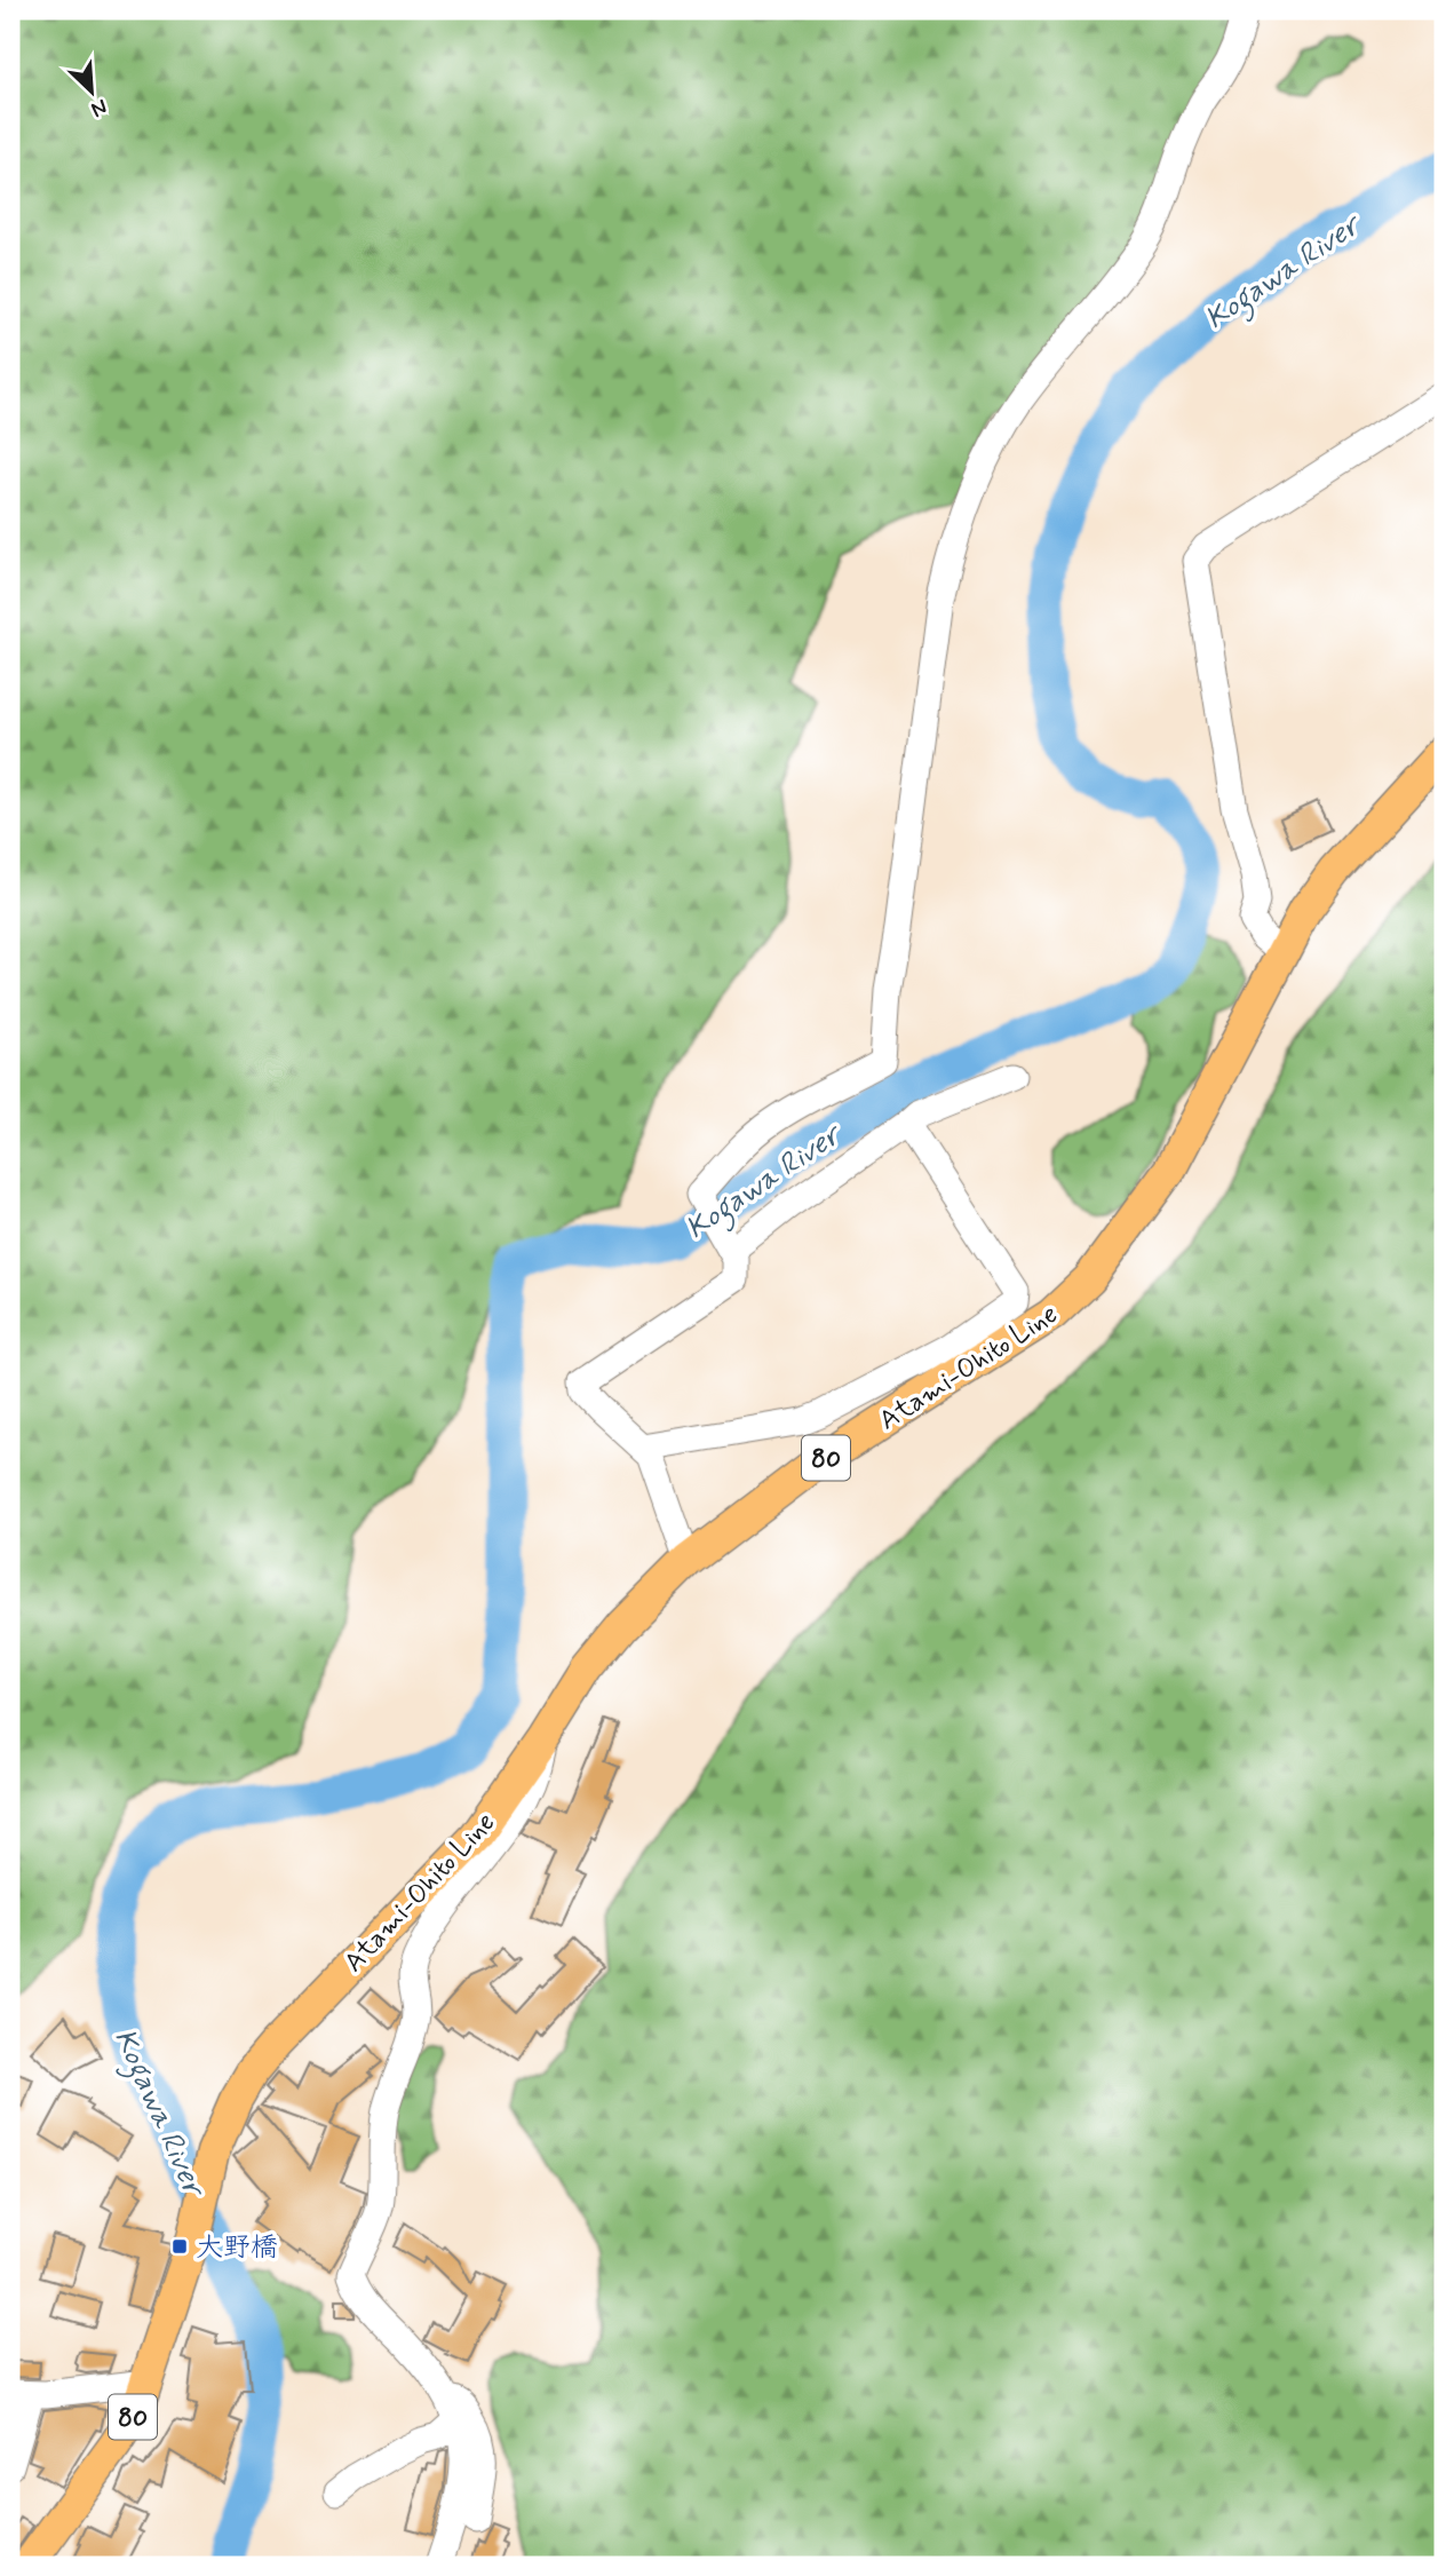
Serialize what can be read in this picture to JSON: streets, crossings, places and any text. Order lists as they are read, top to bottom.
{
  "streets": {
    "main road": ["Atami-Ohito Line", "80"]
  },
  "crossings": [
    ["Atami-Ohito Line", "80"]
  ],
  "water": ["Kogawa River"],
  "places": {
    "transit": ["大野橋"]
  },
  "north": "bottom right"
}
